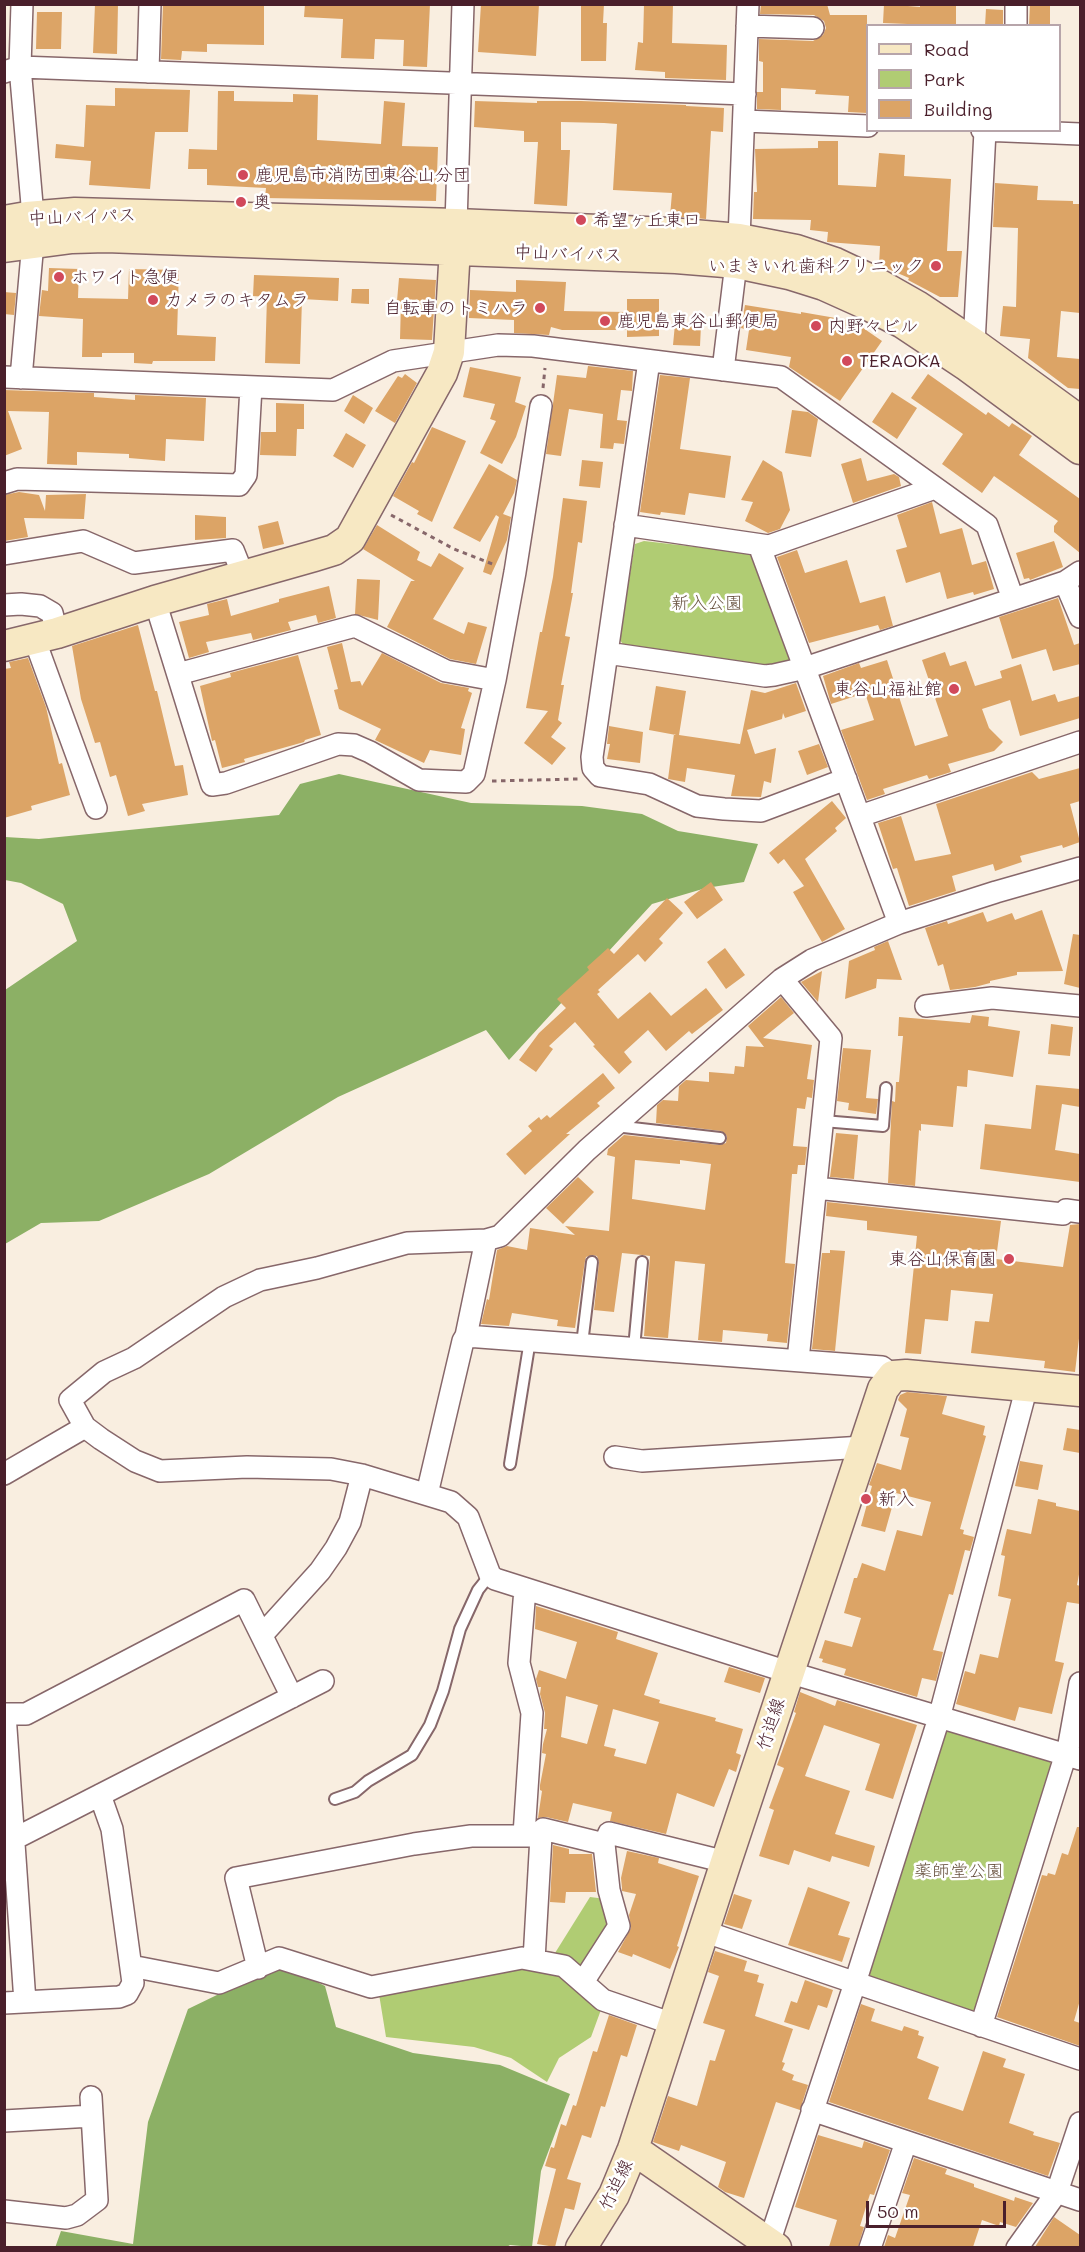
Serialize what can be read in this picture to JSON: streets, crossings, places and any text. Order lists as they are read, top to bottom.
{
  "streets": {
    "street": ["中山バイパス", "竹迫線"]
  },
  "parks": ["新入公園", "薬師堂公園"],
  "places": [
    "鹿児島市消防団東谷山分団",
    "奥",
    "希望ヶ丘東口",
    "いまきいれ歯科クリニック",
    "ホワイト急便",
    "カメラのキタムラ",
    "自転車のトミハラ",
    "鹿児島東谷山郵便局",
    "内野々ビル",
    "TERAOKA",
    "東谷山福祉館",
    "東谷山保育園",
    "新入"
  ],
  "legend": ["Road", "Park", "Building"],
  "scale_bar": "50 m"
}
